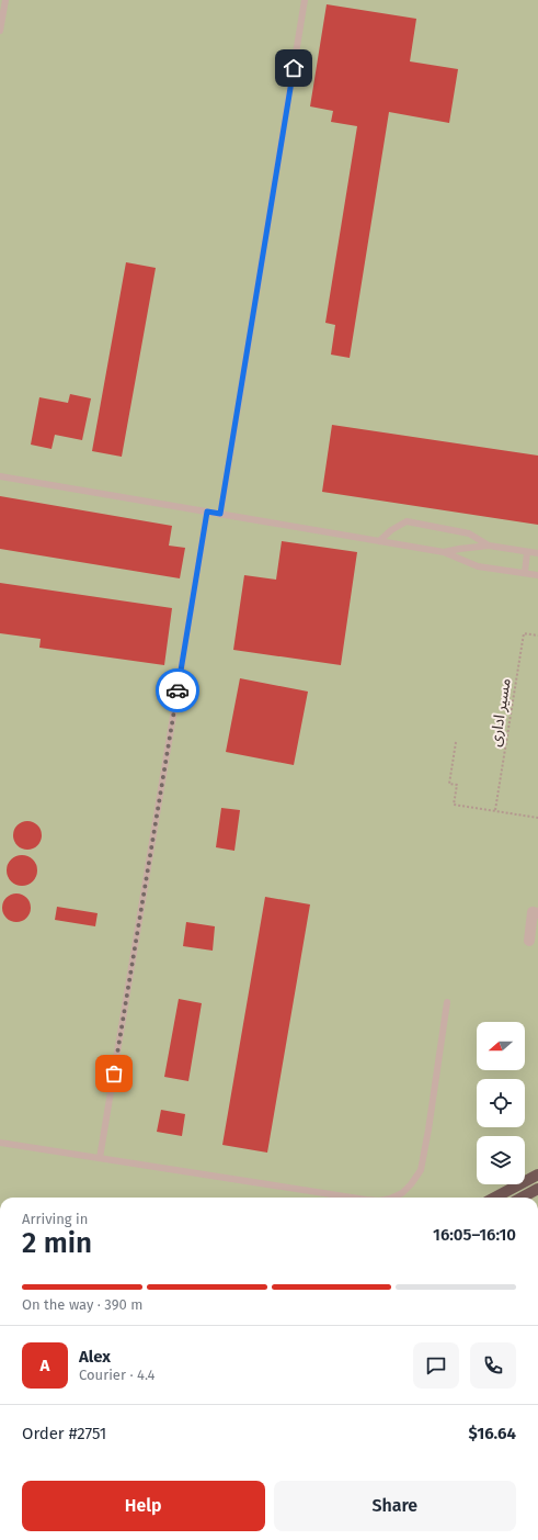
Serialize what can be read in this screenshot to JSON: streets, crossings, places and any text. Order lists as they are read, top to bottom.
{
  "streets": {
    "path": ["مسیر اداری"]
  },
  "north": "left",
  "page": {
    "heading": ["2 min", "Arriving in", "16:05–16:10"],
    "panel": [
      "Alex",
      "Courier · 4.4",
      "Order #2751",
      "$16.64"
    ],
    "bar": "On the way · 390 m",
    "round": "A",
    "buttons": ["Help", "Share"]
  }
}
